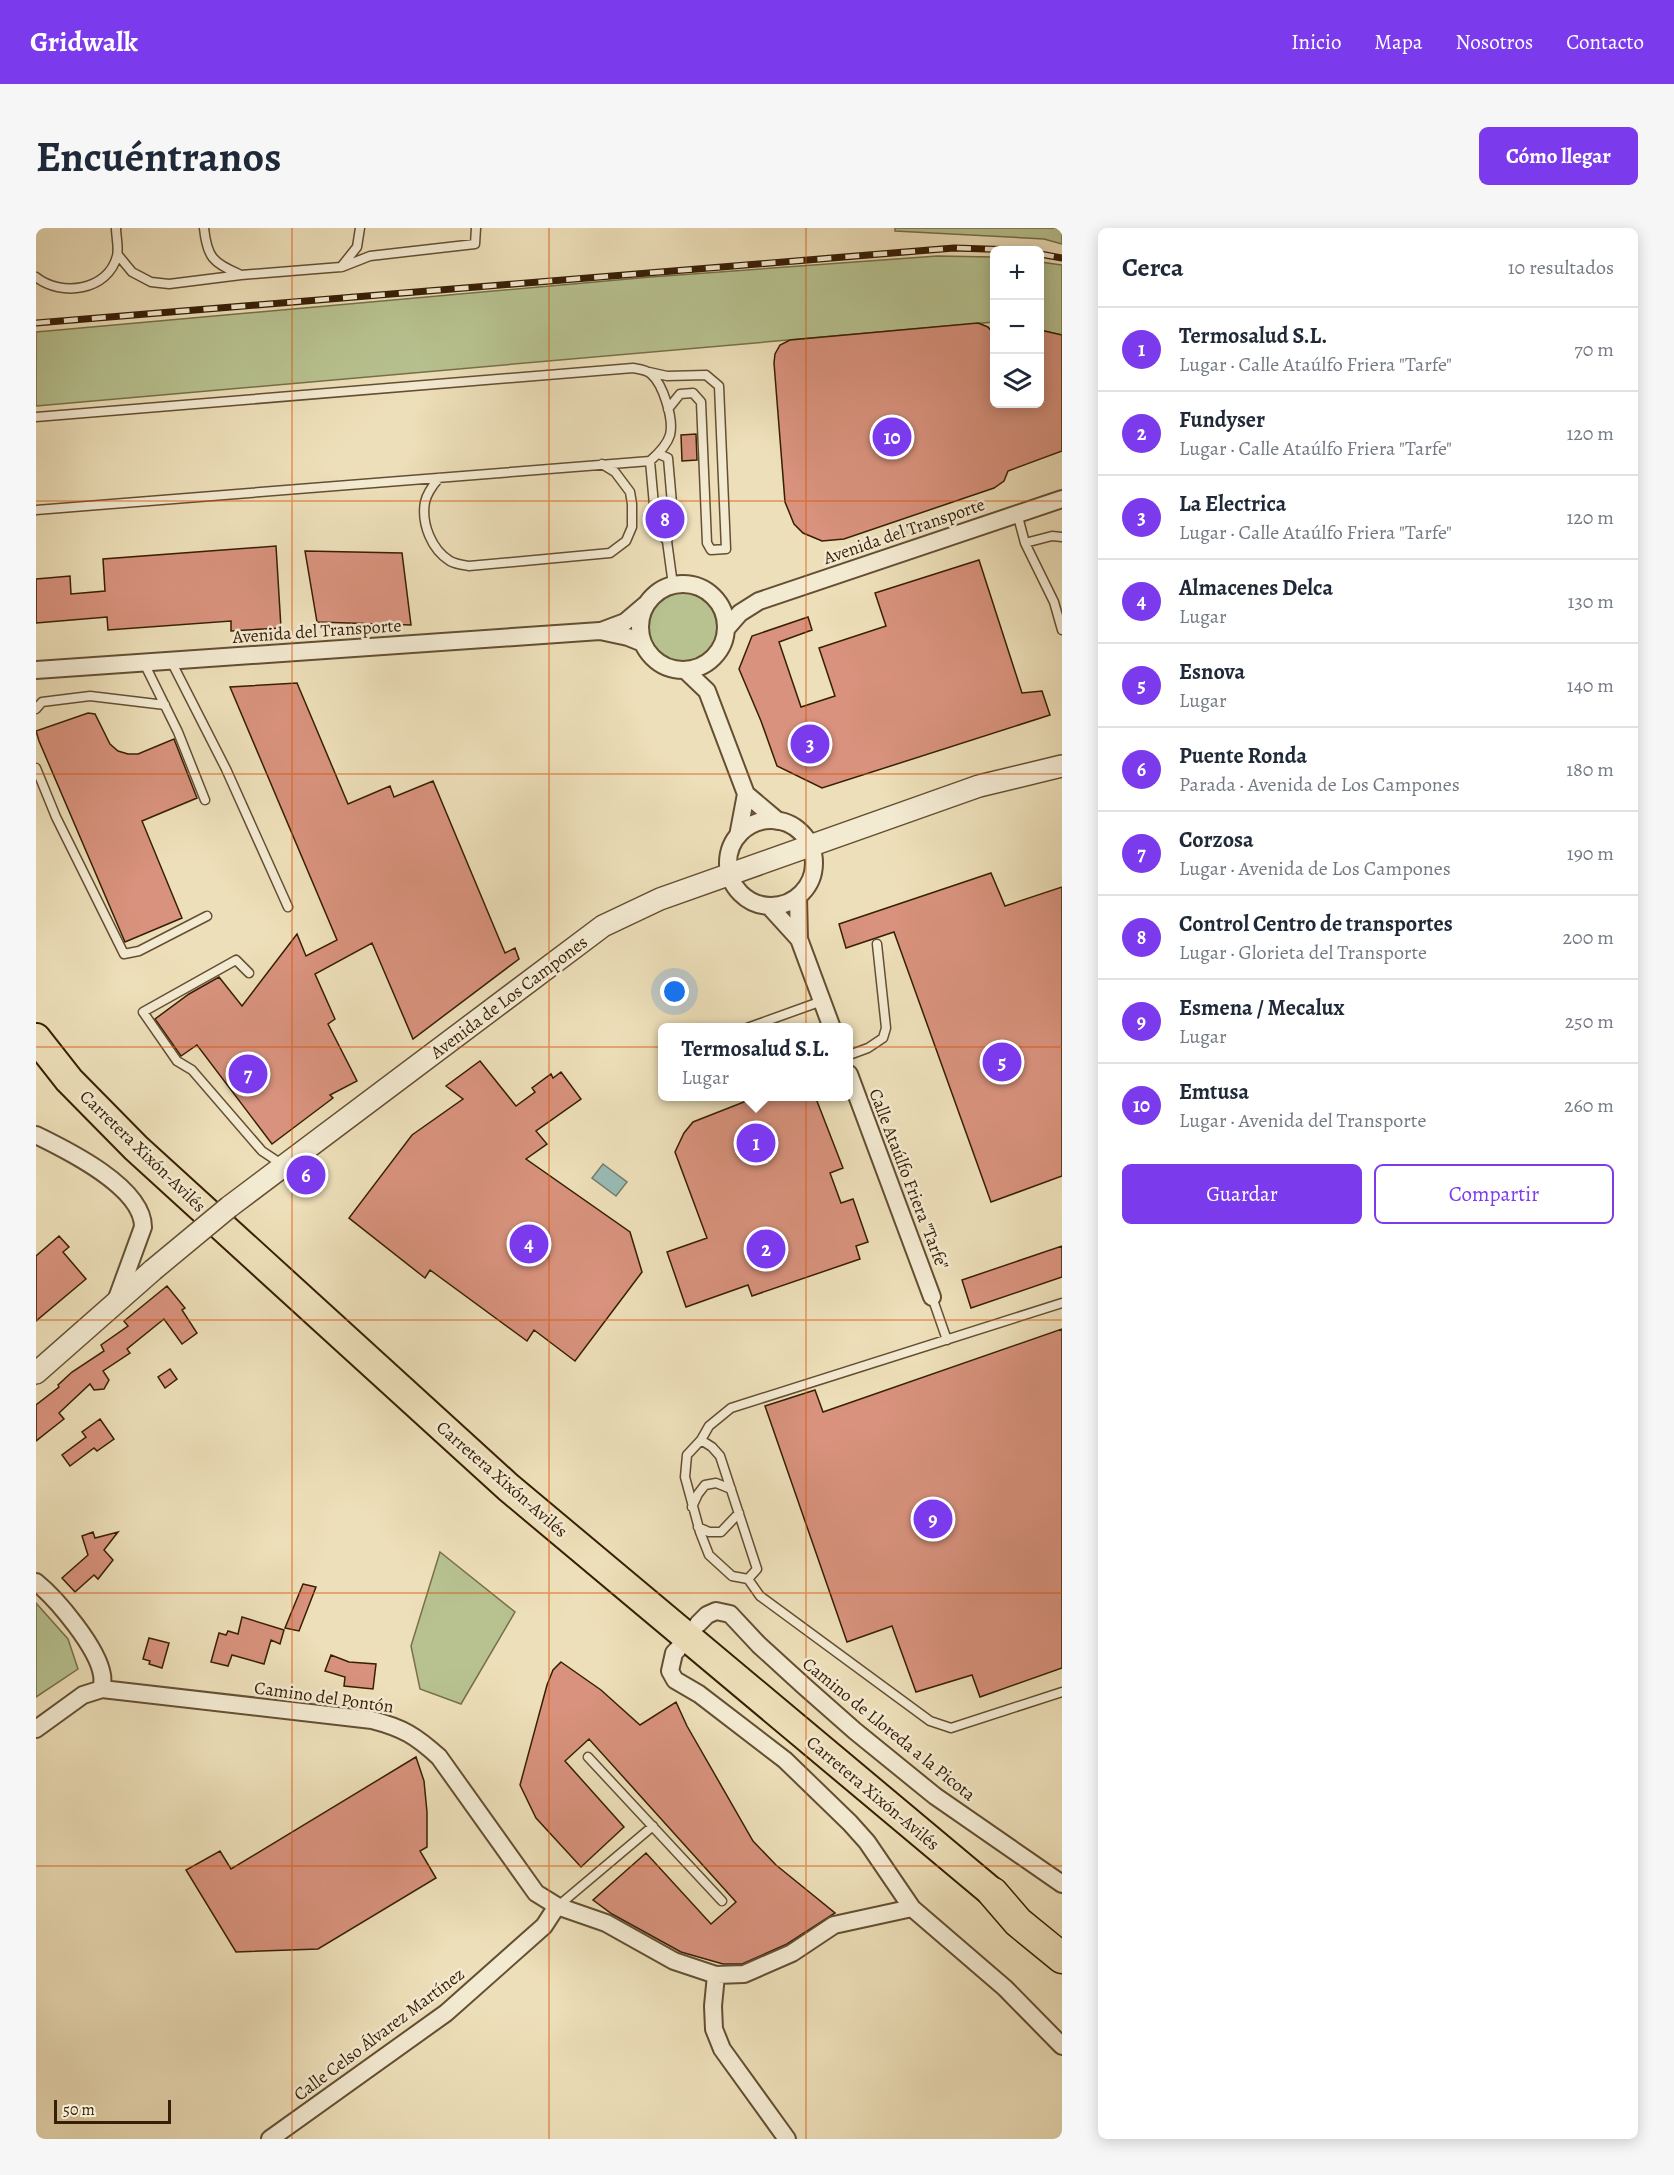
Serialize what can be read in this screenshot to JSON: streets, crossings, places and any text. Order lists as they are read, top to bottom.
{
  "streets": {
    "highway": ["Carretera Xixón-Avilés"],
    "street": [
      "Avenida del Transporte",
      "Avenida de Los Campones",
      "Calle Ataúlfo Friera \"Tarfe\"",
      "Camino del Pontón",
      "Camino de Lloreda a la Picota",
      "Calle Celso Álvarez Martínez"
    ]
  },
  "crossings": [
    ["Camino del Pontón", "Calle Celso Álvarez Martínez"]
  ],
  "scale_bar": "50 m",
  "page": {
    "header": "Gridwalk",
    "nav": [
      "Inicio",
      "Mapa",
      "Nosotros",
      "Contacto"
    ],
    "buttons": [
      "Cómo llegar",
      ["Guardar", "Compartir"]
    ],
    "title": "Encuéntranos",
    "heading": ["Cerca", "10 resultados"],
    "map_buttons": ["+", "−"],
    "list": [
      {
        "mark": "1",
        "name": "Termosalud S.L.",
        "note": "Lugar · Calle Ataúlfo Friera \"Tarfe\"",
        "value": "70 m"
      },
      {
        "mark": "2",
        "name": "Fundyser",
        "note": "Lugar · Calle Ataúlfo Friera \"Tarfe\"",
        "value": "120 m"
      },
      {
        "mark": "3",
        "name": "La Electrica",
        "note": "Lugar · Calle Ataúlfo Friera \"Tarfe\"",
        "value": "120 m"
      },
      {
        "mark": "4",
        "name": "Almacenes Delca",
        "note": "Lugar",
        "value": "130 m"
      },
      {
        "mark": "5",
        "name": "Esnova",
        "note": "Lugar",
        "value": "140 m"
      },
      {
        "mark": "6",
        "name": "Puente Ronda",
        "note": "Parada · Avenida de Los Campones",
        "value": "180 m"
      },
      {
        "mark": "7",
        "name": "Corzosa",
        "note": "Lugar · Avenida de Los Campones",
        "value": "190 m"
      },
      {
        "mark": "8",
        "name": "Control Centro de transportes",
        "note": "Lugar · Glorieta del Transporte",
        "value": "200 m"
      },
      {
        "mark": "9",
        "name": "Esmena / Mecalux",
        "note": "Lugar",
        "value": "250 m"
      },
      {
        "mark": "10",
        "name": "Emtusa",
        "note": "Lugar · Avenida del Transporte",
        "value": "260 m"
      }
    ],
    "pins": [
      "10",
      "8",
      "3",
      "5",
      "7",
      "1",
      "6",
      "4",
      "2",
      "9"
    ],
    "popup": ["Termosalud S.L.", "Lugar"],
    "scale": "50 m"
  }
}
